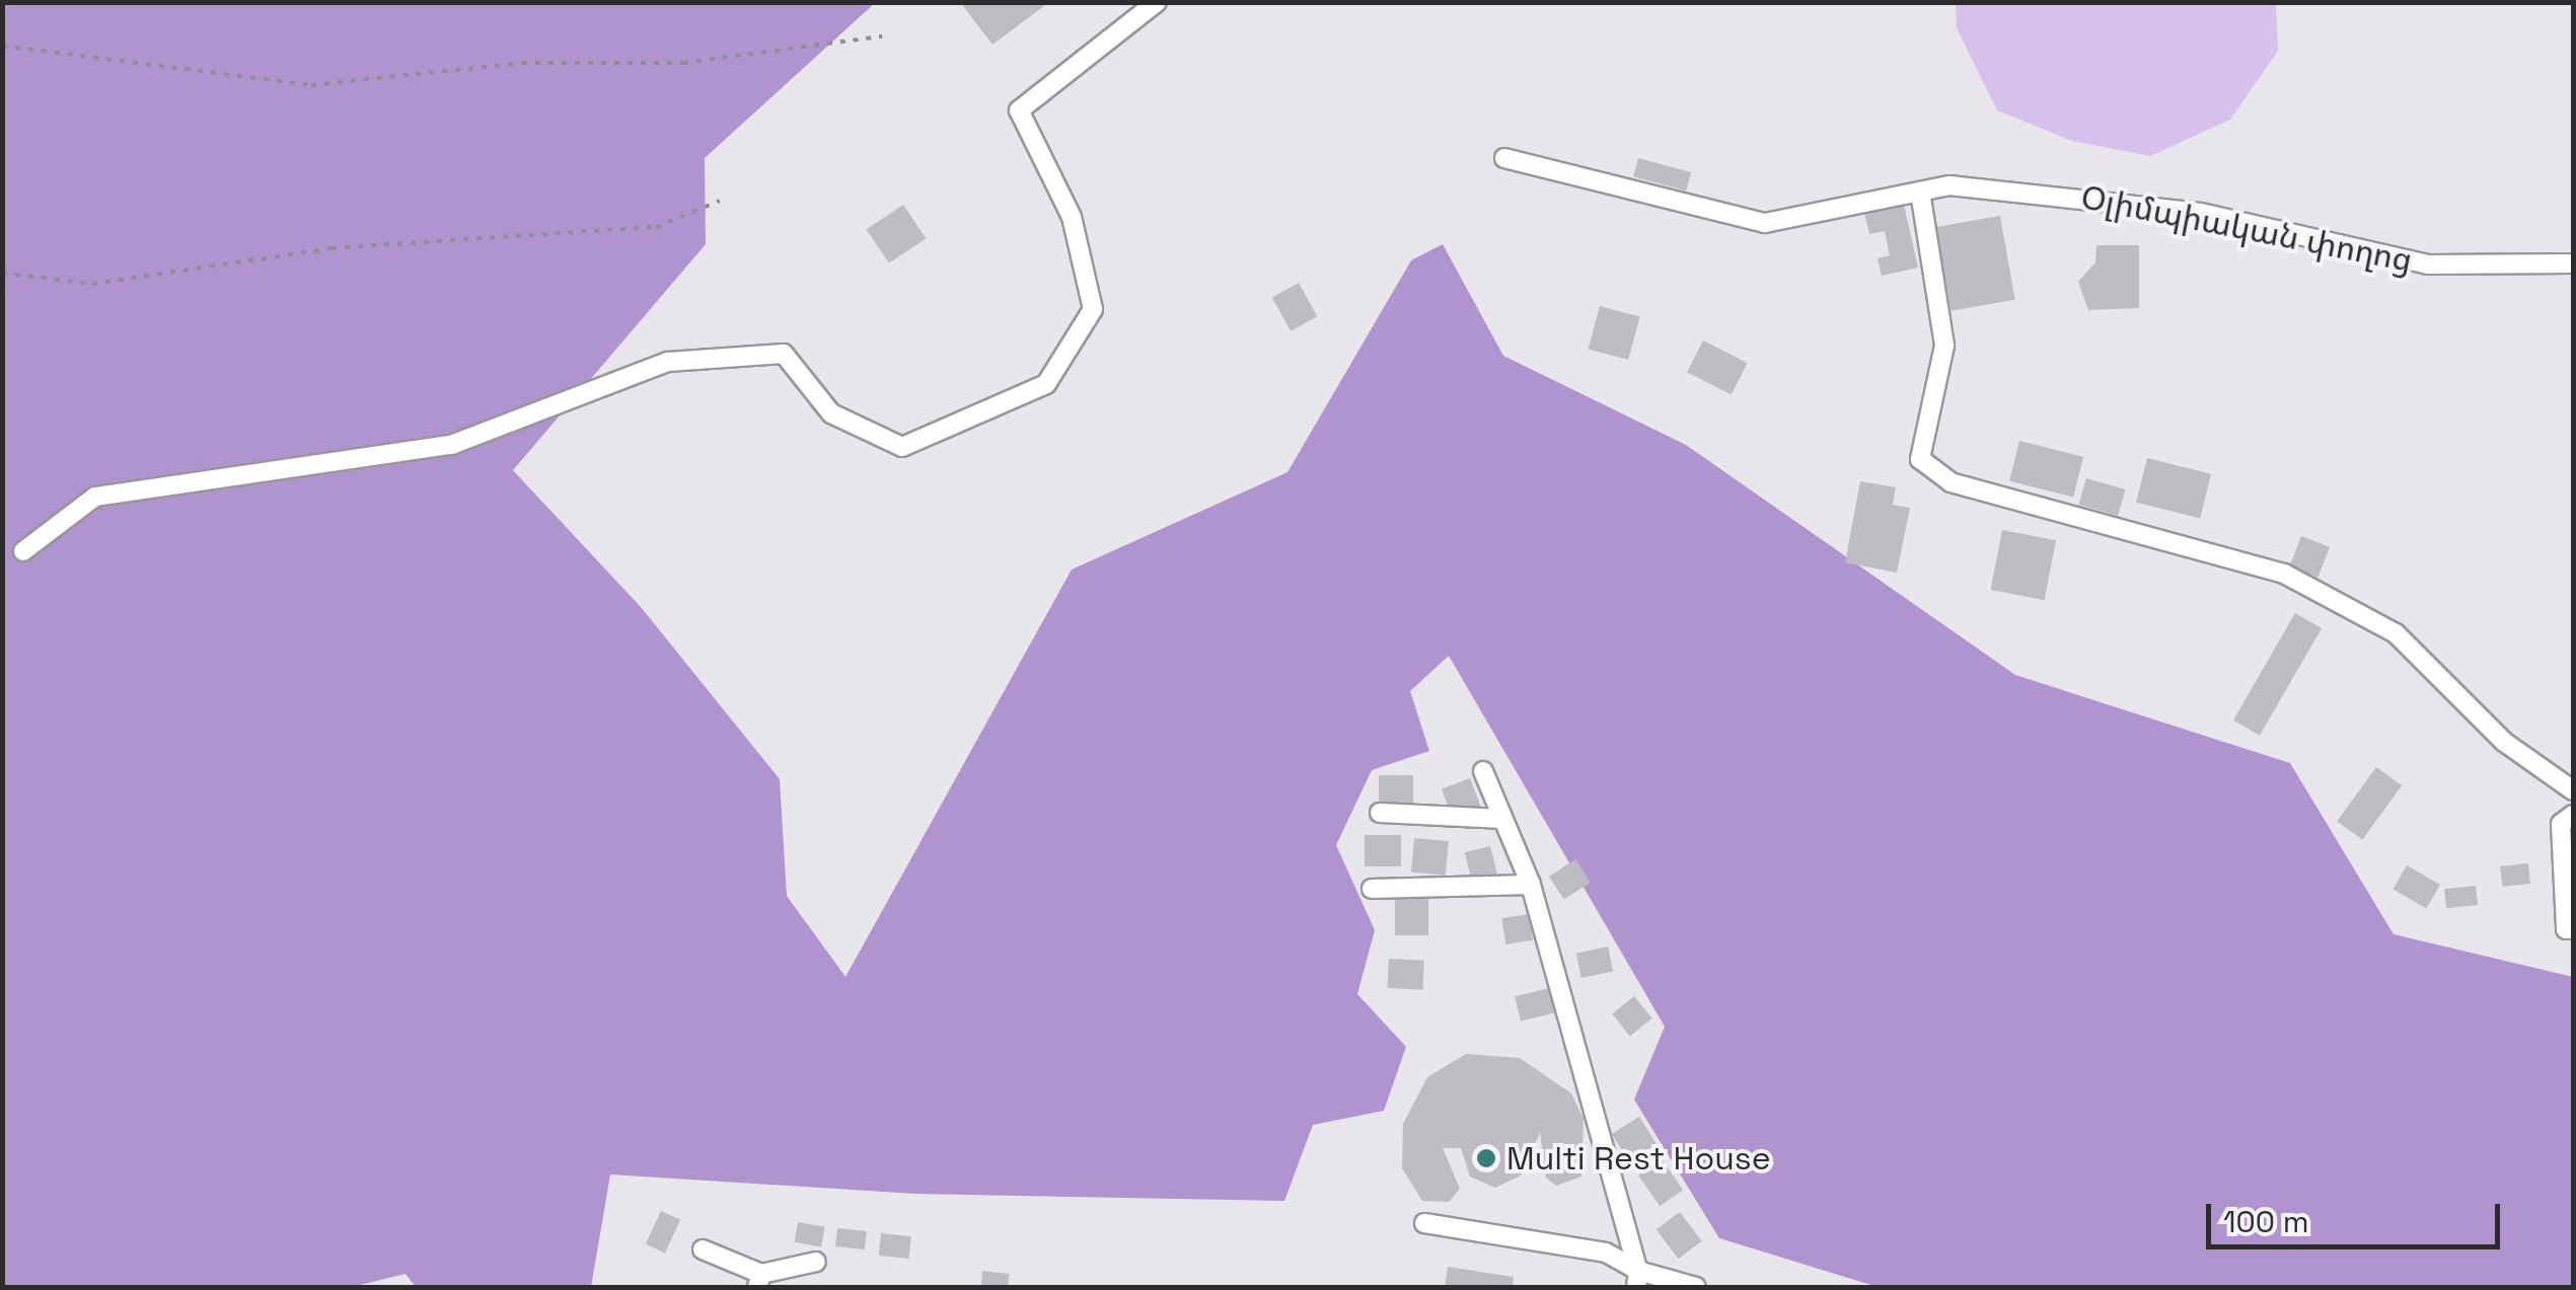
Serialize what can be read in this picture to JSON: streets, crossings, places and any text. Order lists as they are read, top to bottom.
{
  "streets": {
    "street": ["Օլիմպիական փողոց"]
  },
  "places": ["Multi Rest House"],
  "scale_bar": "100 m"
}
